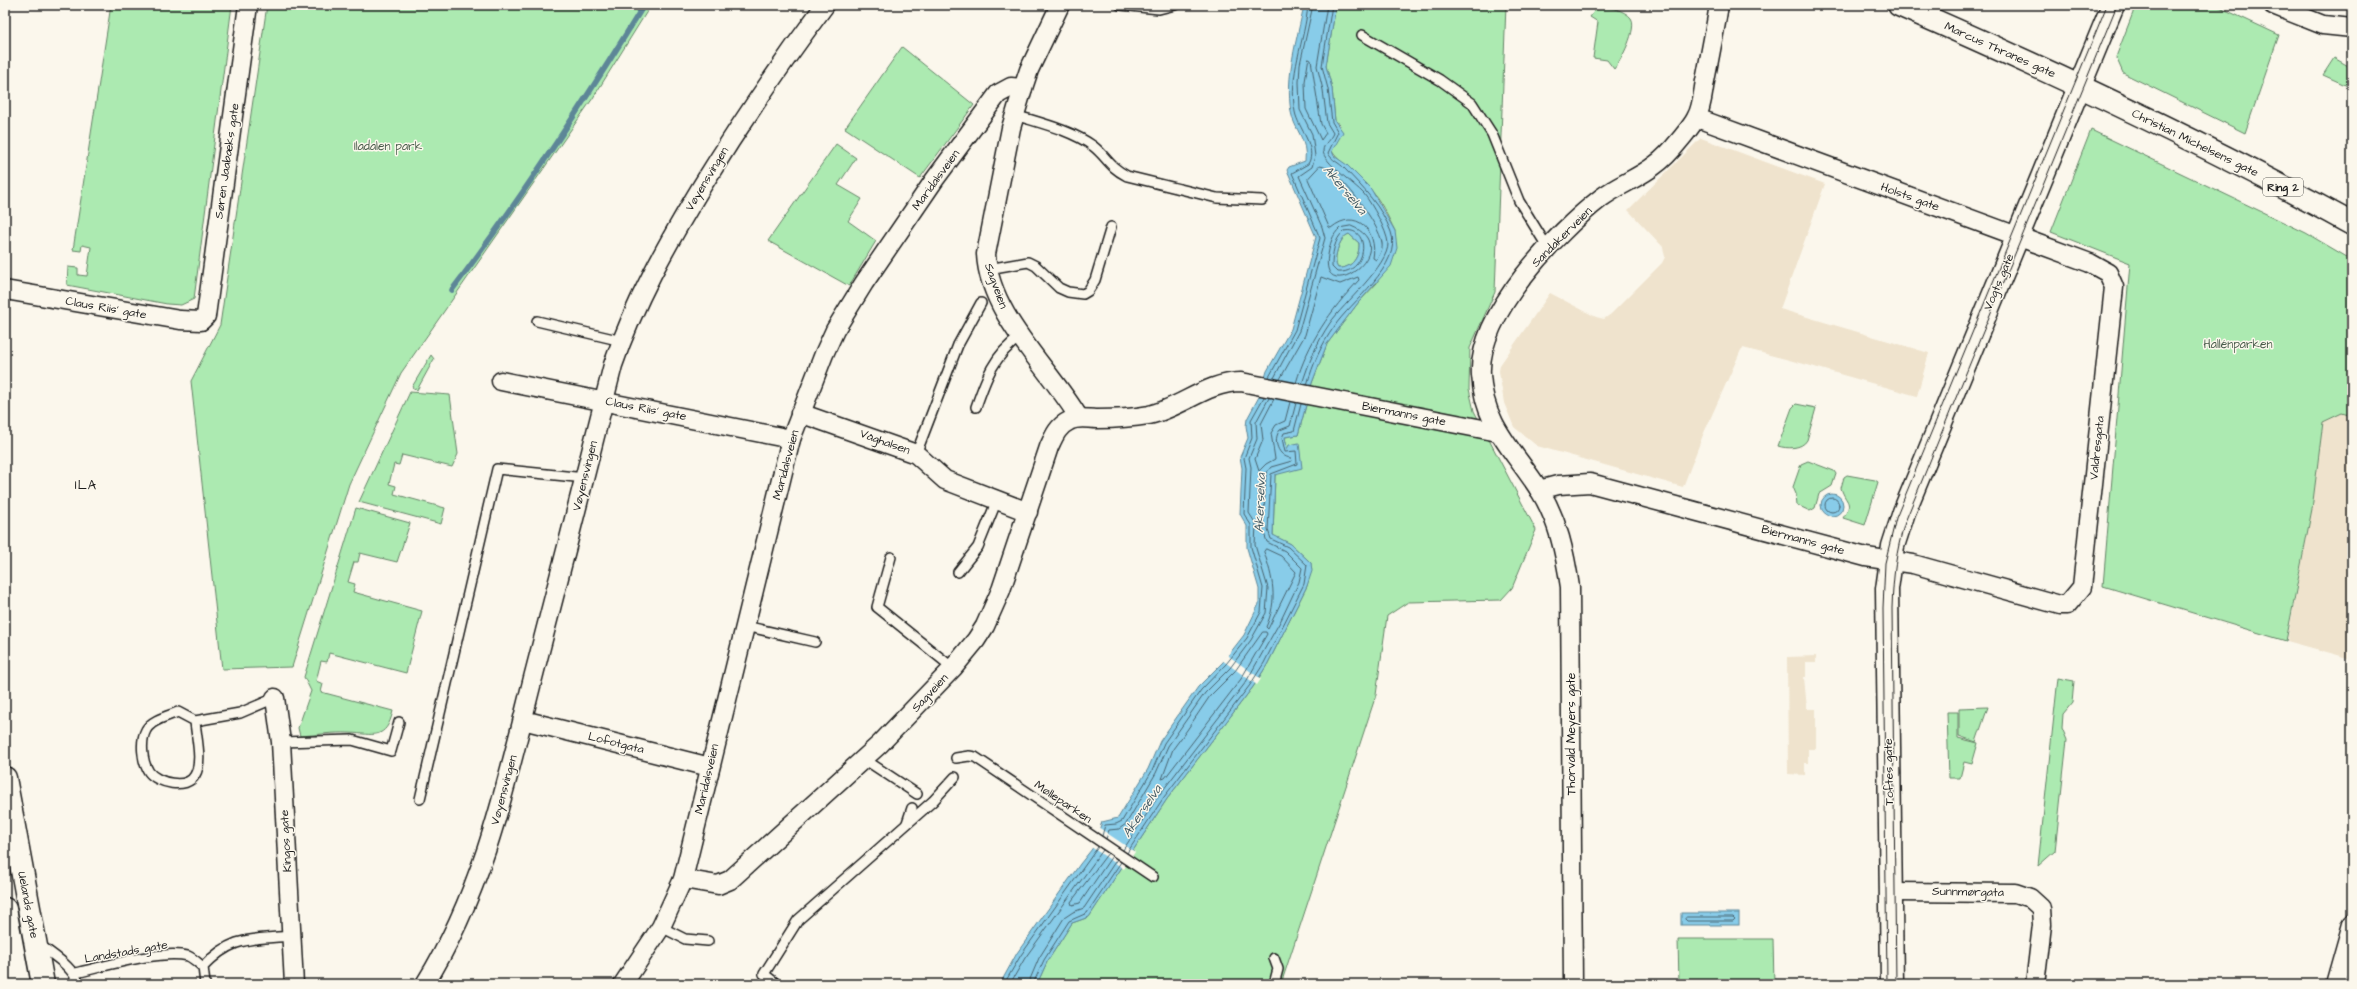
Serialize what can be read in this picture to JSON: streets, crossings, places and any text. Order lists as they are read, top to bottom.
{
  "streets": {
    "main road": [
      "Marcus Thranes gate",
      "Christian Michelsens gate",
      "Ring 2",
      "Vogts gate",
      "Toftes gate",
      "Uelands gate"
    ],
    "street": [
      "Søren Jaabæks gate",
      "Vøyensvingen",
      "Maridalsveien",
      "Holsts gate",
      "Sandakerveien",
      "Sagveien",
      "Claus Riis' gate",
      "Biermanns gate",
      "Våghalsen",
      "Valdresgata",
      "Thorvald Meyers gate",
      "Lofotgata",
      "Kingos gate",
      "Sunnmørgata"
    ],
    "lane": ["Mølleparken", "Landstads gate"]
  },
  "crossings": [
    ["Marcus Thranes gate", "Christian Michelsens gate"],
    ["Marcus Thranes gate", "Vogts gate"],
    ["Christian Michelsens gate", "Vogts gate"],
    ["Søren Jaabæks gate", "Claus Riis' gate"],
    ["Vøyensvingen", "Claus Riis' gate"],
    ["Vøyensvingen", "Lofotgata"],
    ["Maridalsveien", "Sagveien"],
    ["Maridalsveien", "Claus Riis' gate"],
    ["Maridalsveien", "Våghalsen"],
    ["Maridalsveien", "Lofotgata"],
    ["Holsts gate", "Sandakerveien"],
    ["Holsts gate", "Vogts gate"],
    ["Holsts gate", "Valdresgata"],
    ["Sandakerveien", "Biermanns gate"],
    ["Sandakerveien", "Thorvald Meyers gate"],
    ["Vogts gate", "Biermanns gate"],
    ["Vogts gate", "Toftes gate"],
    ["Sagveien", "Biermanns gate"],
    ["Sagveien", "Våghalsen"],
    ["Biermanns gate", "Valdresgata"],
    ["Biermanns gate", "Thorvald Meyers gate"],
    ["Biermanns gate", "Toftes gate"],
    ["Toftes gate", "Sunnmørgata"]
  ],
  "districts": ["ILA"],
  "water": ["Akerselva"],
  "parks": ["Iladalen park", "Hallénparken"]
}
